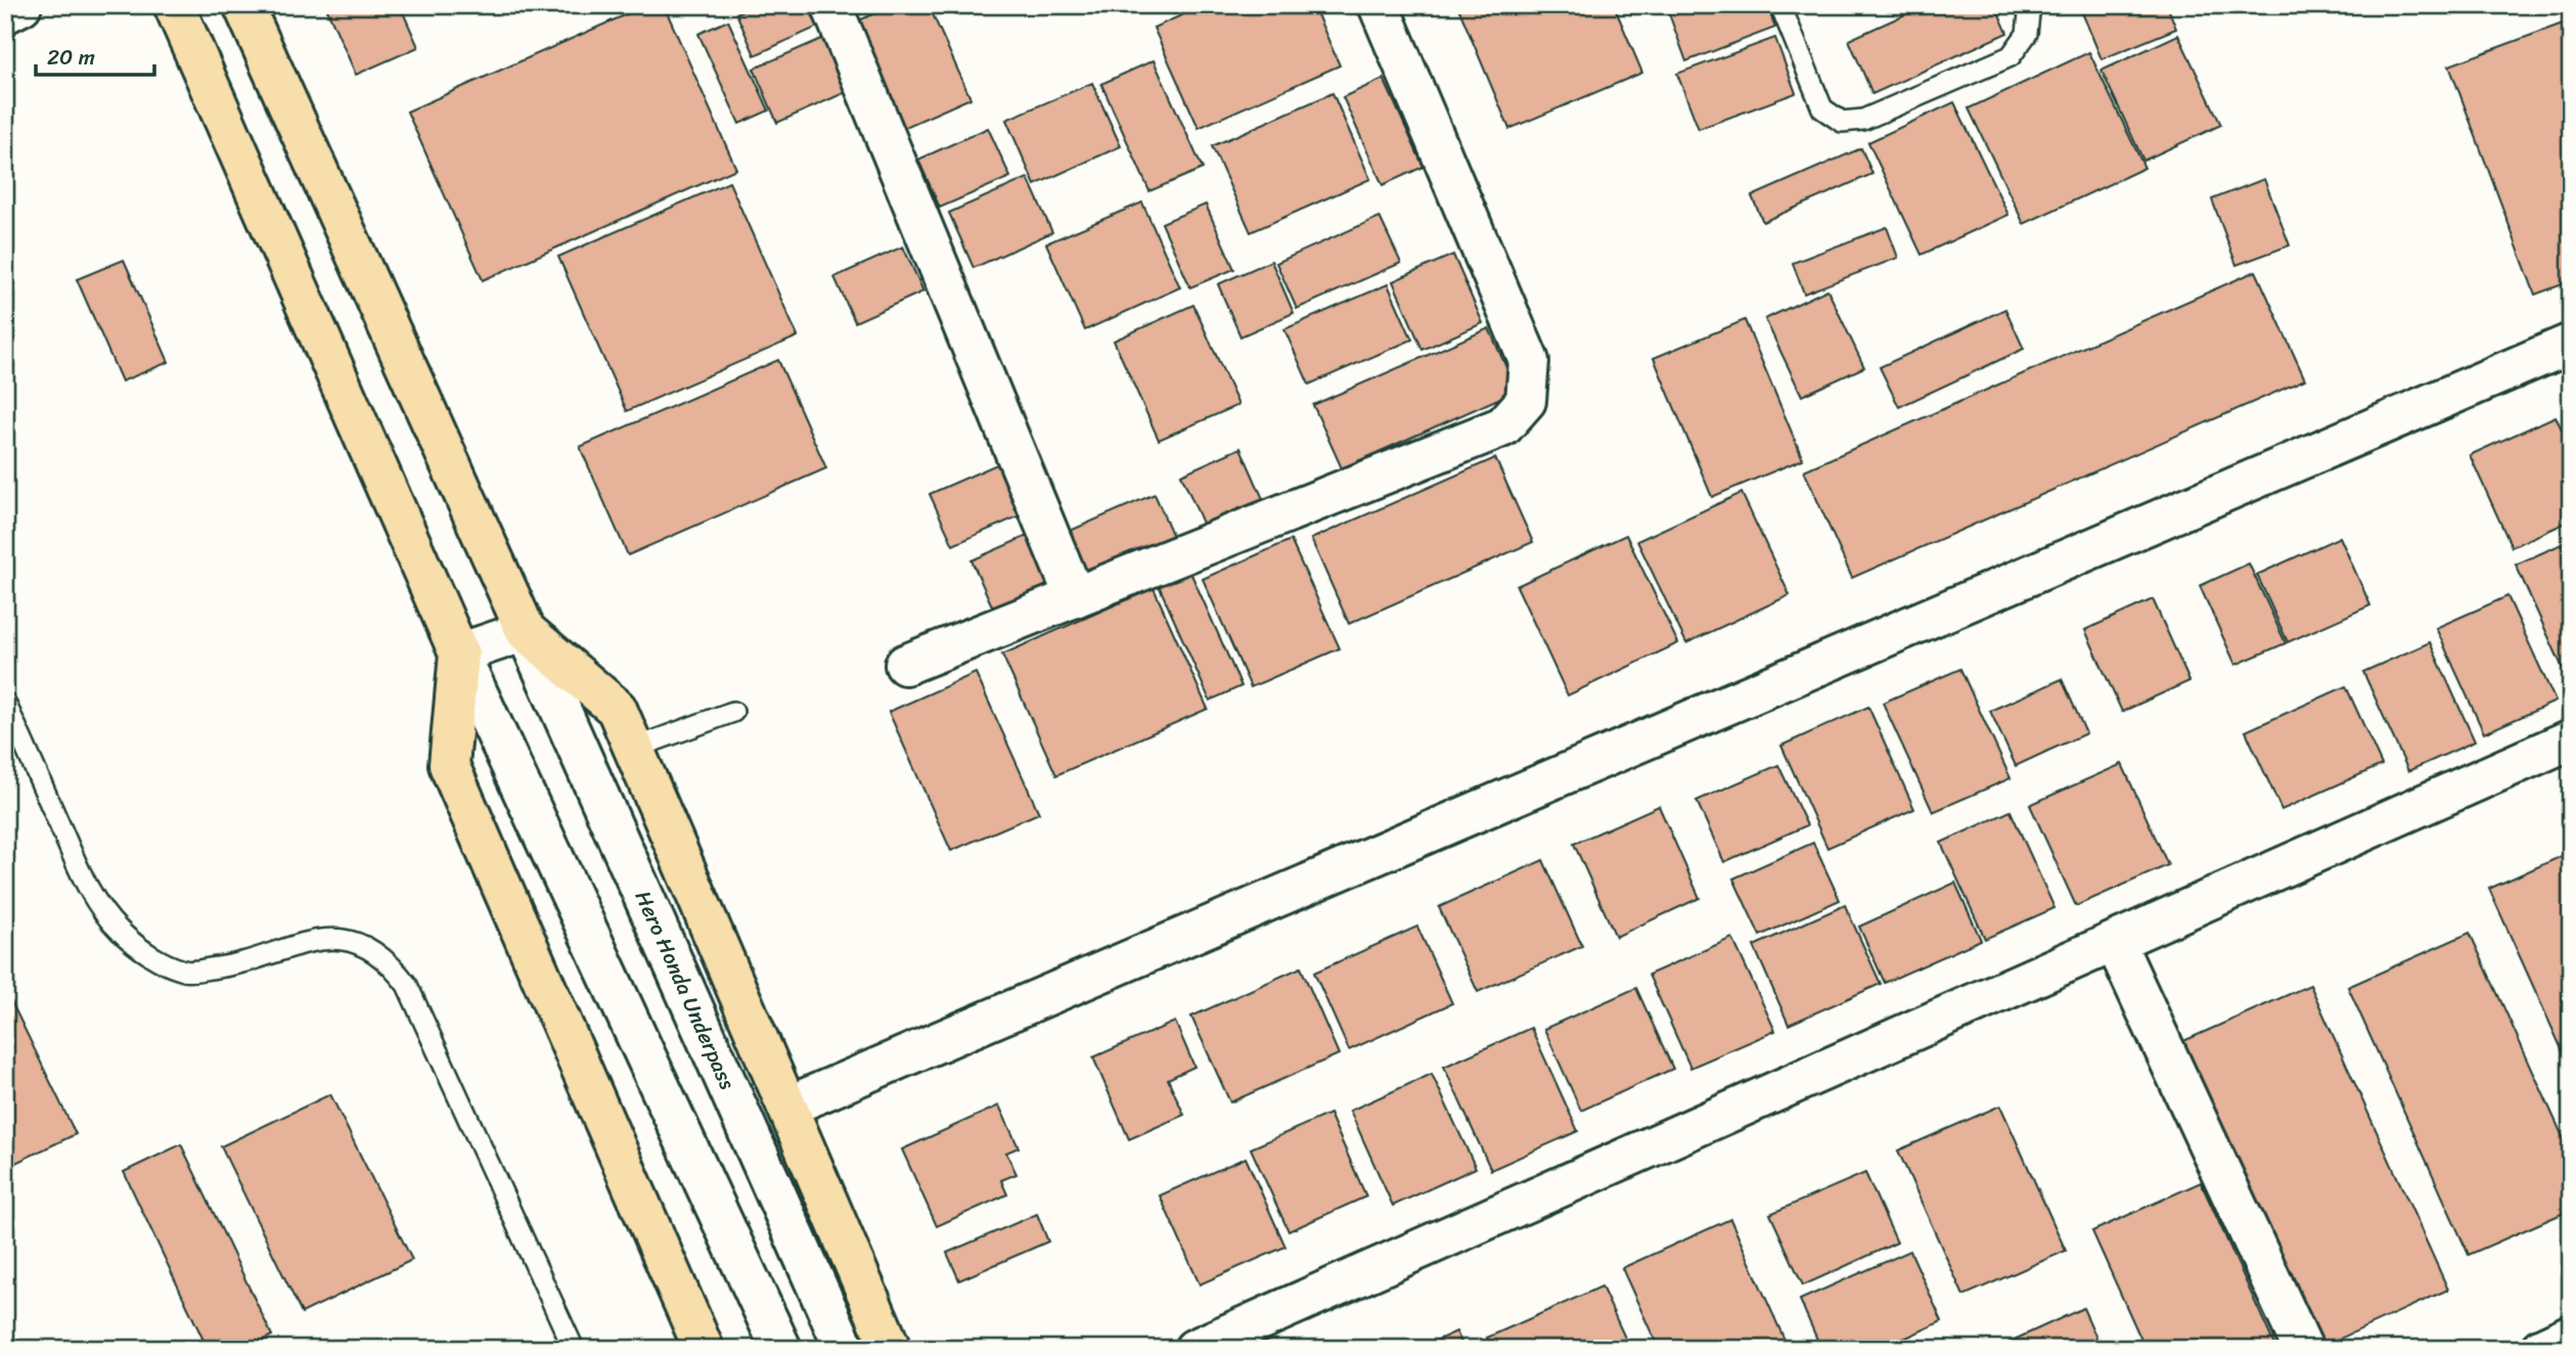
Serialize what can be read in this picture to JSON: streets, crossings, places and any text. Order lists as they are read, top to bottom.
{
  "streets": {
    "street": ["Hero Honda Underpass"]
  },
  "scale_bar": "20 m"
}
